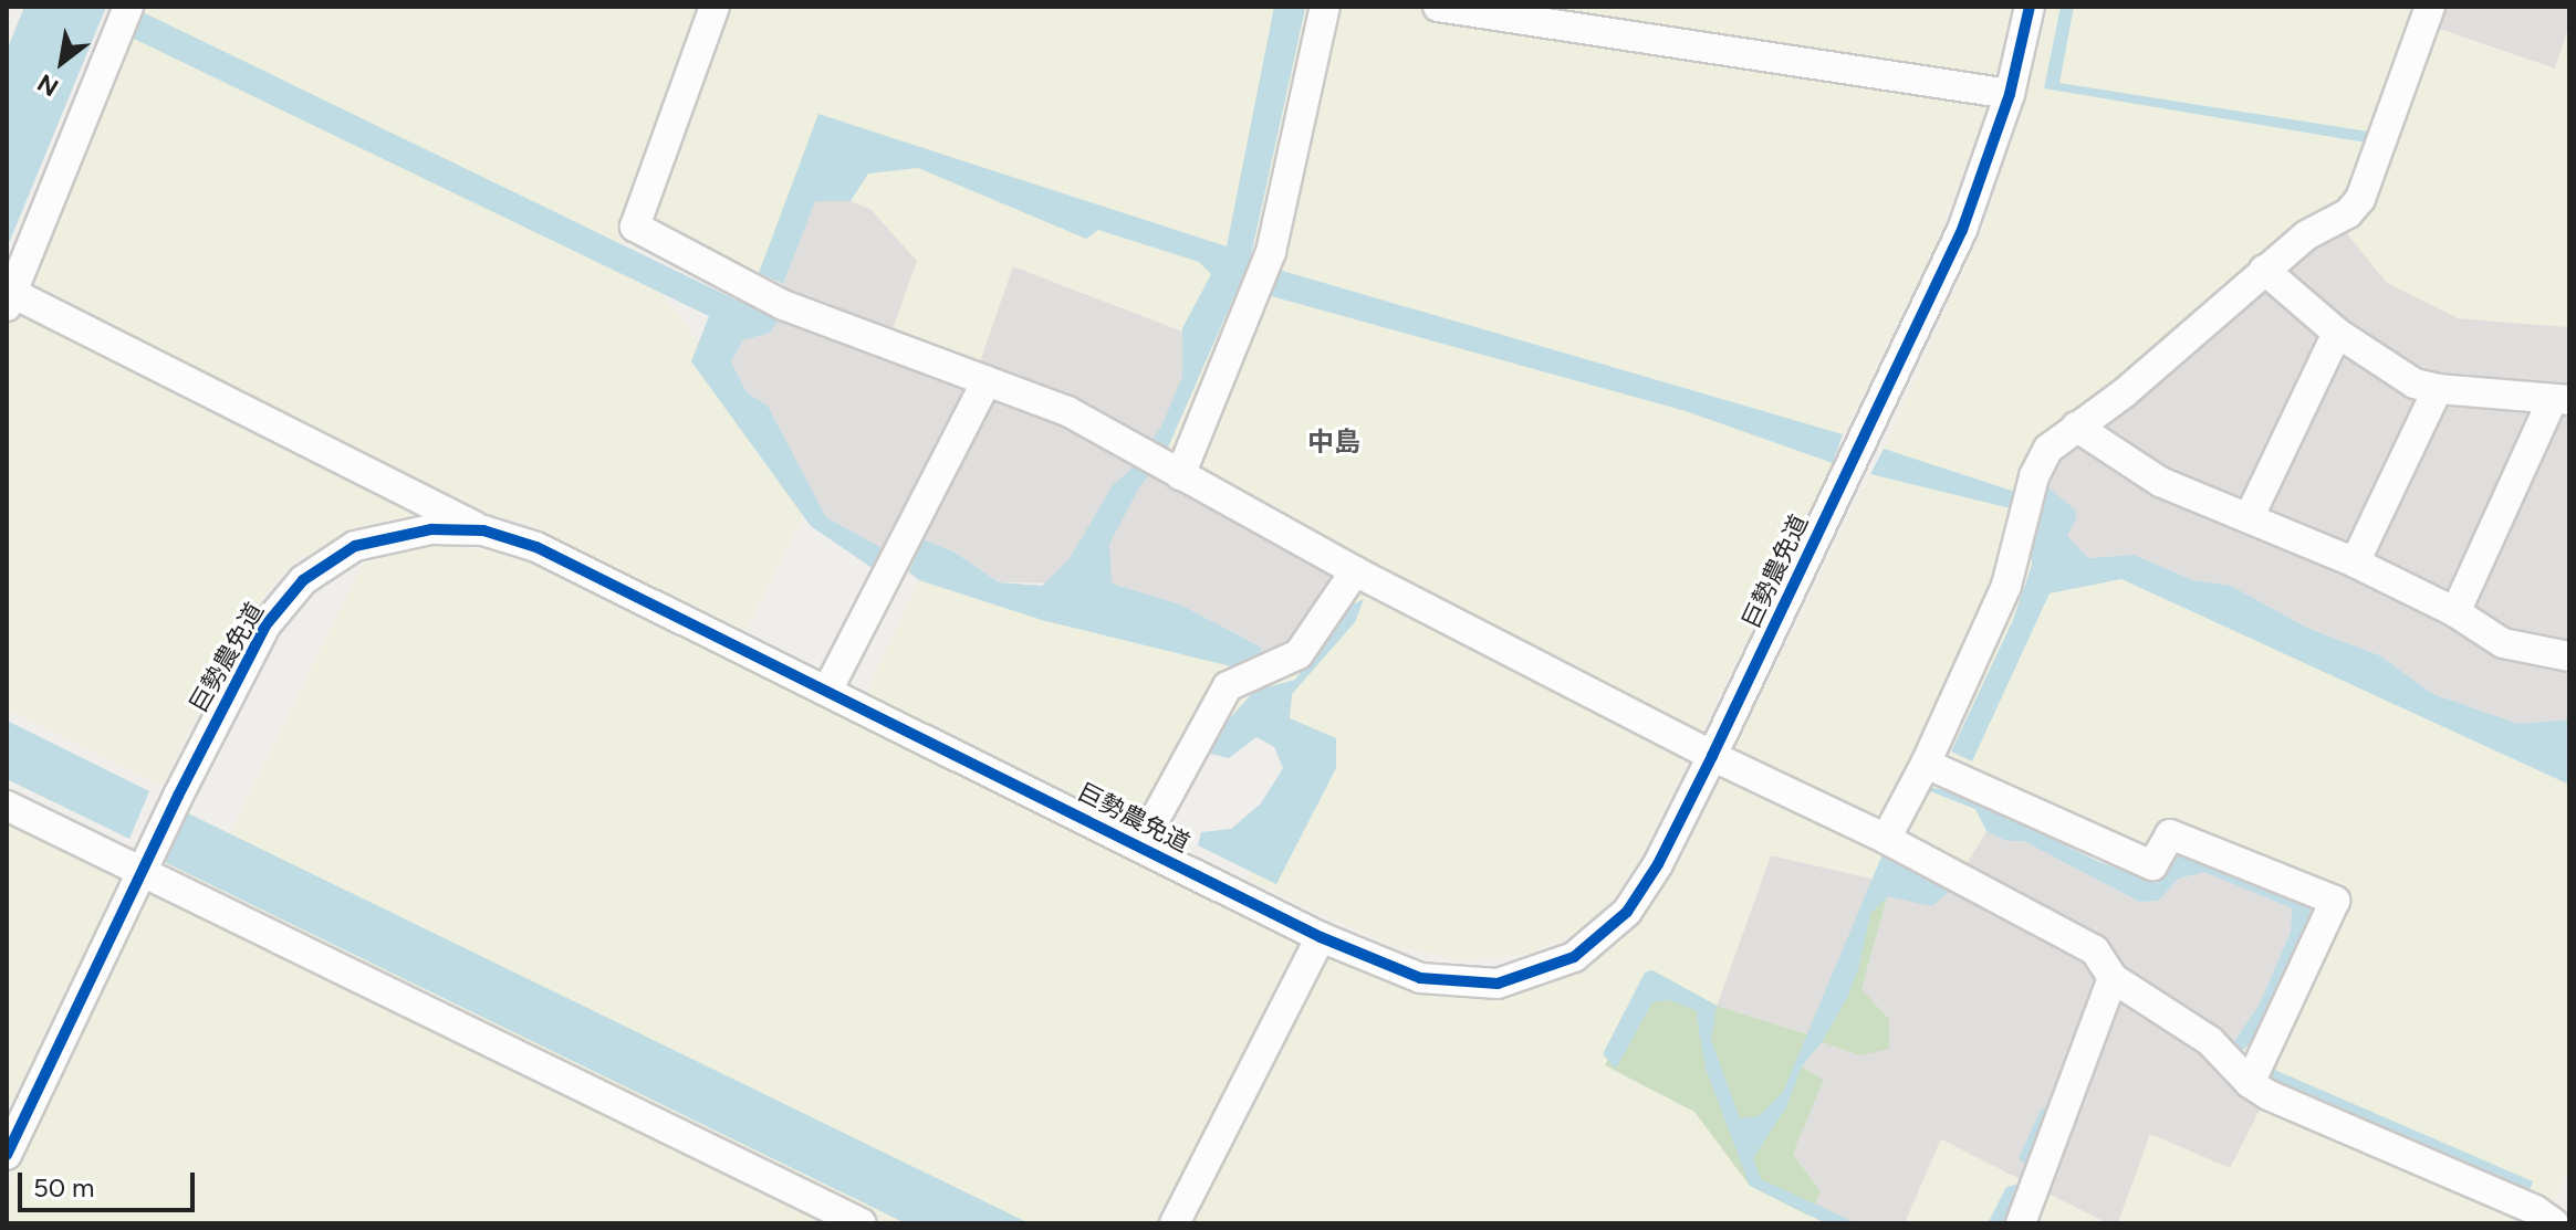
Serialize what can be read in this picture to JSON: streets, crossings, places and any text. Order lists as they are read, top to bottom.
{
  "streets": {
    "street": ["巨勢農免道"]
  },
  "districts": ["中島"],
  "scale_bar": "50 m",
  "north": "bottom left"
}
